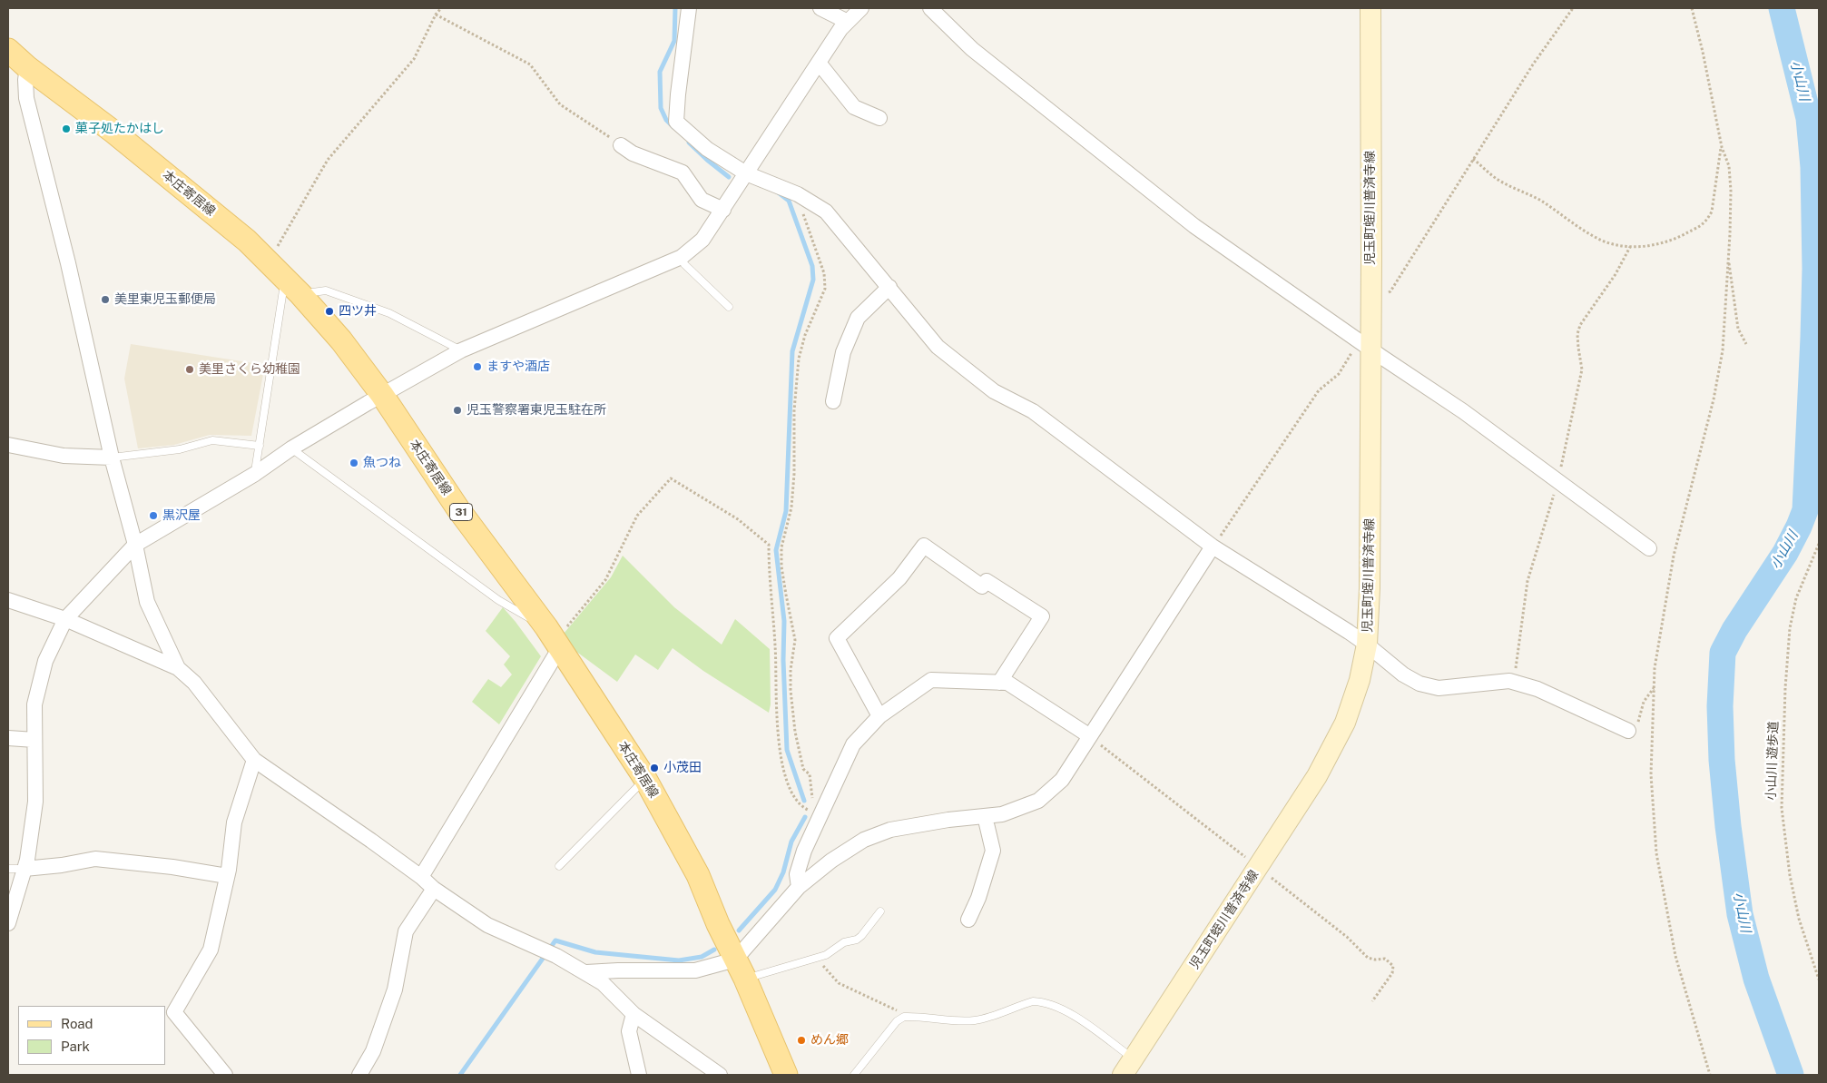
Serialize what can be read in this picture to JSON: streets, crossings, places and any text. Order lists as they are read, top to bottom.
{
  "streets": {
    "main road": ["本庄寄居線", "児玉町蛭川普済寺線", "31"],
    "path": ["小山川 遊歩道"]
  },
  "water": ["小山川"],
  "places": [
    "菓子処たかはし",
    "美里東児玉郵便局",
    "四ツ井",
    "ますや酒店",
    "美里さくら幼稚園",
    "児玉警察署東児玉駐在所",
    "魚つね",
    "黒沢屋",
    "小茂田",
    "めん郷"
  ],
  "legend": ["Road", "Park"]
}
